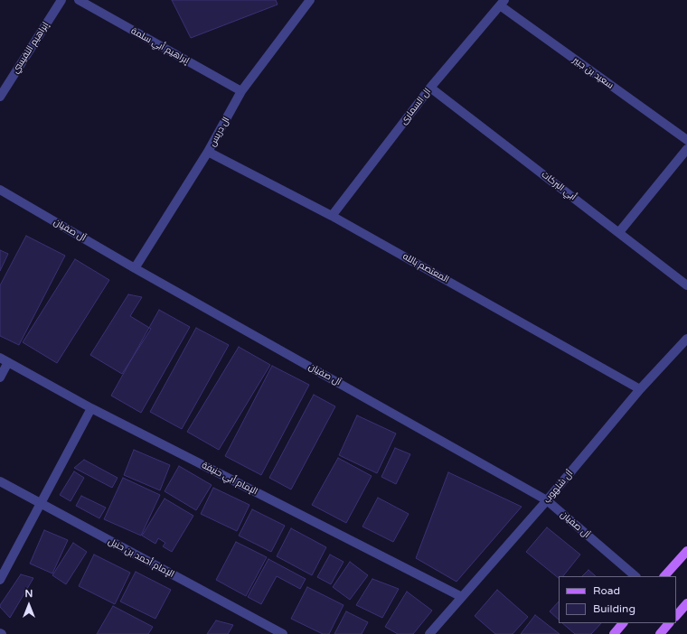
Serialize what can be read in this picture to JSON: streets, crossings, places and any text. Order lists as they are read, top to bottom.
{
  "streets": {
    "street": [
      "إبراهيم أبي سلمة",
      "إبراهيم النفيسي",
      "سعيد بن جبير",
      "ال السمارى",
      "ال دريس",
      "أبي البركات",
      "آل صفيان",
      "المعتصم بالله",
      "الإمام أبي حنيفة",
      "آل شلهوب",
      "الإمام أحمد بن حنبل"
    ]
  },
  "crossings": [
    ["إبراهيم أبي سلمة", "ال دريس"],
    ["سعيد بن جبير", "ال السمارى"],
    ["ال السمارى", "أبي البركات"],
    ["ال السمارى", "المعتصم بالله"],
    ["ال دريس", "آل صفيان"],
    ["ال دريس", "المعتصم بالله"],
    ["آل صفيان", "آل شلهوب"],
    ["المعتصم بالله", "آل شلهوب"],
    ["الإمام أبي حنيفة", "آل شلهوب"]
  ],
  "legend": ["Road", "Building"],
  "north": "top"
}
